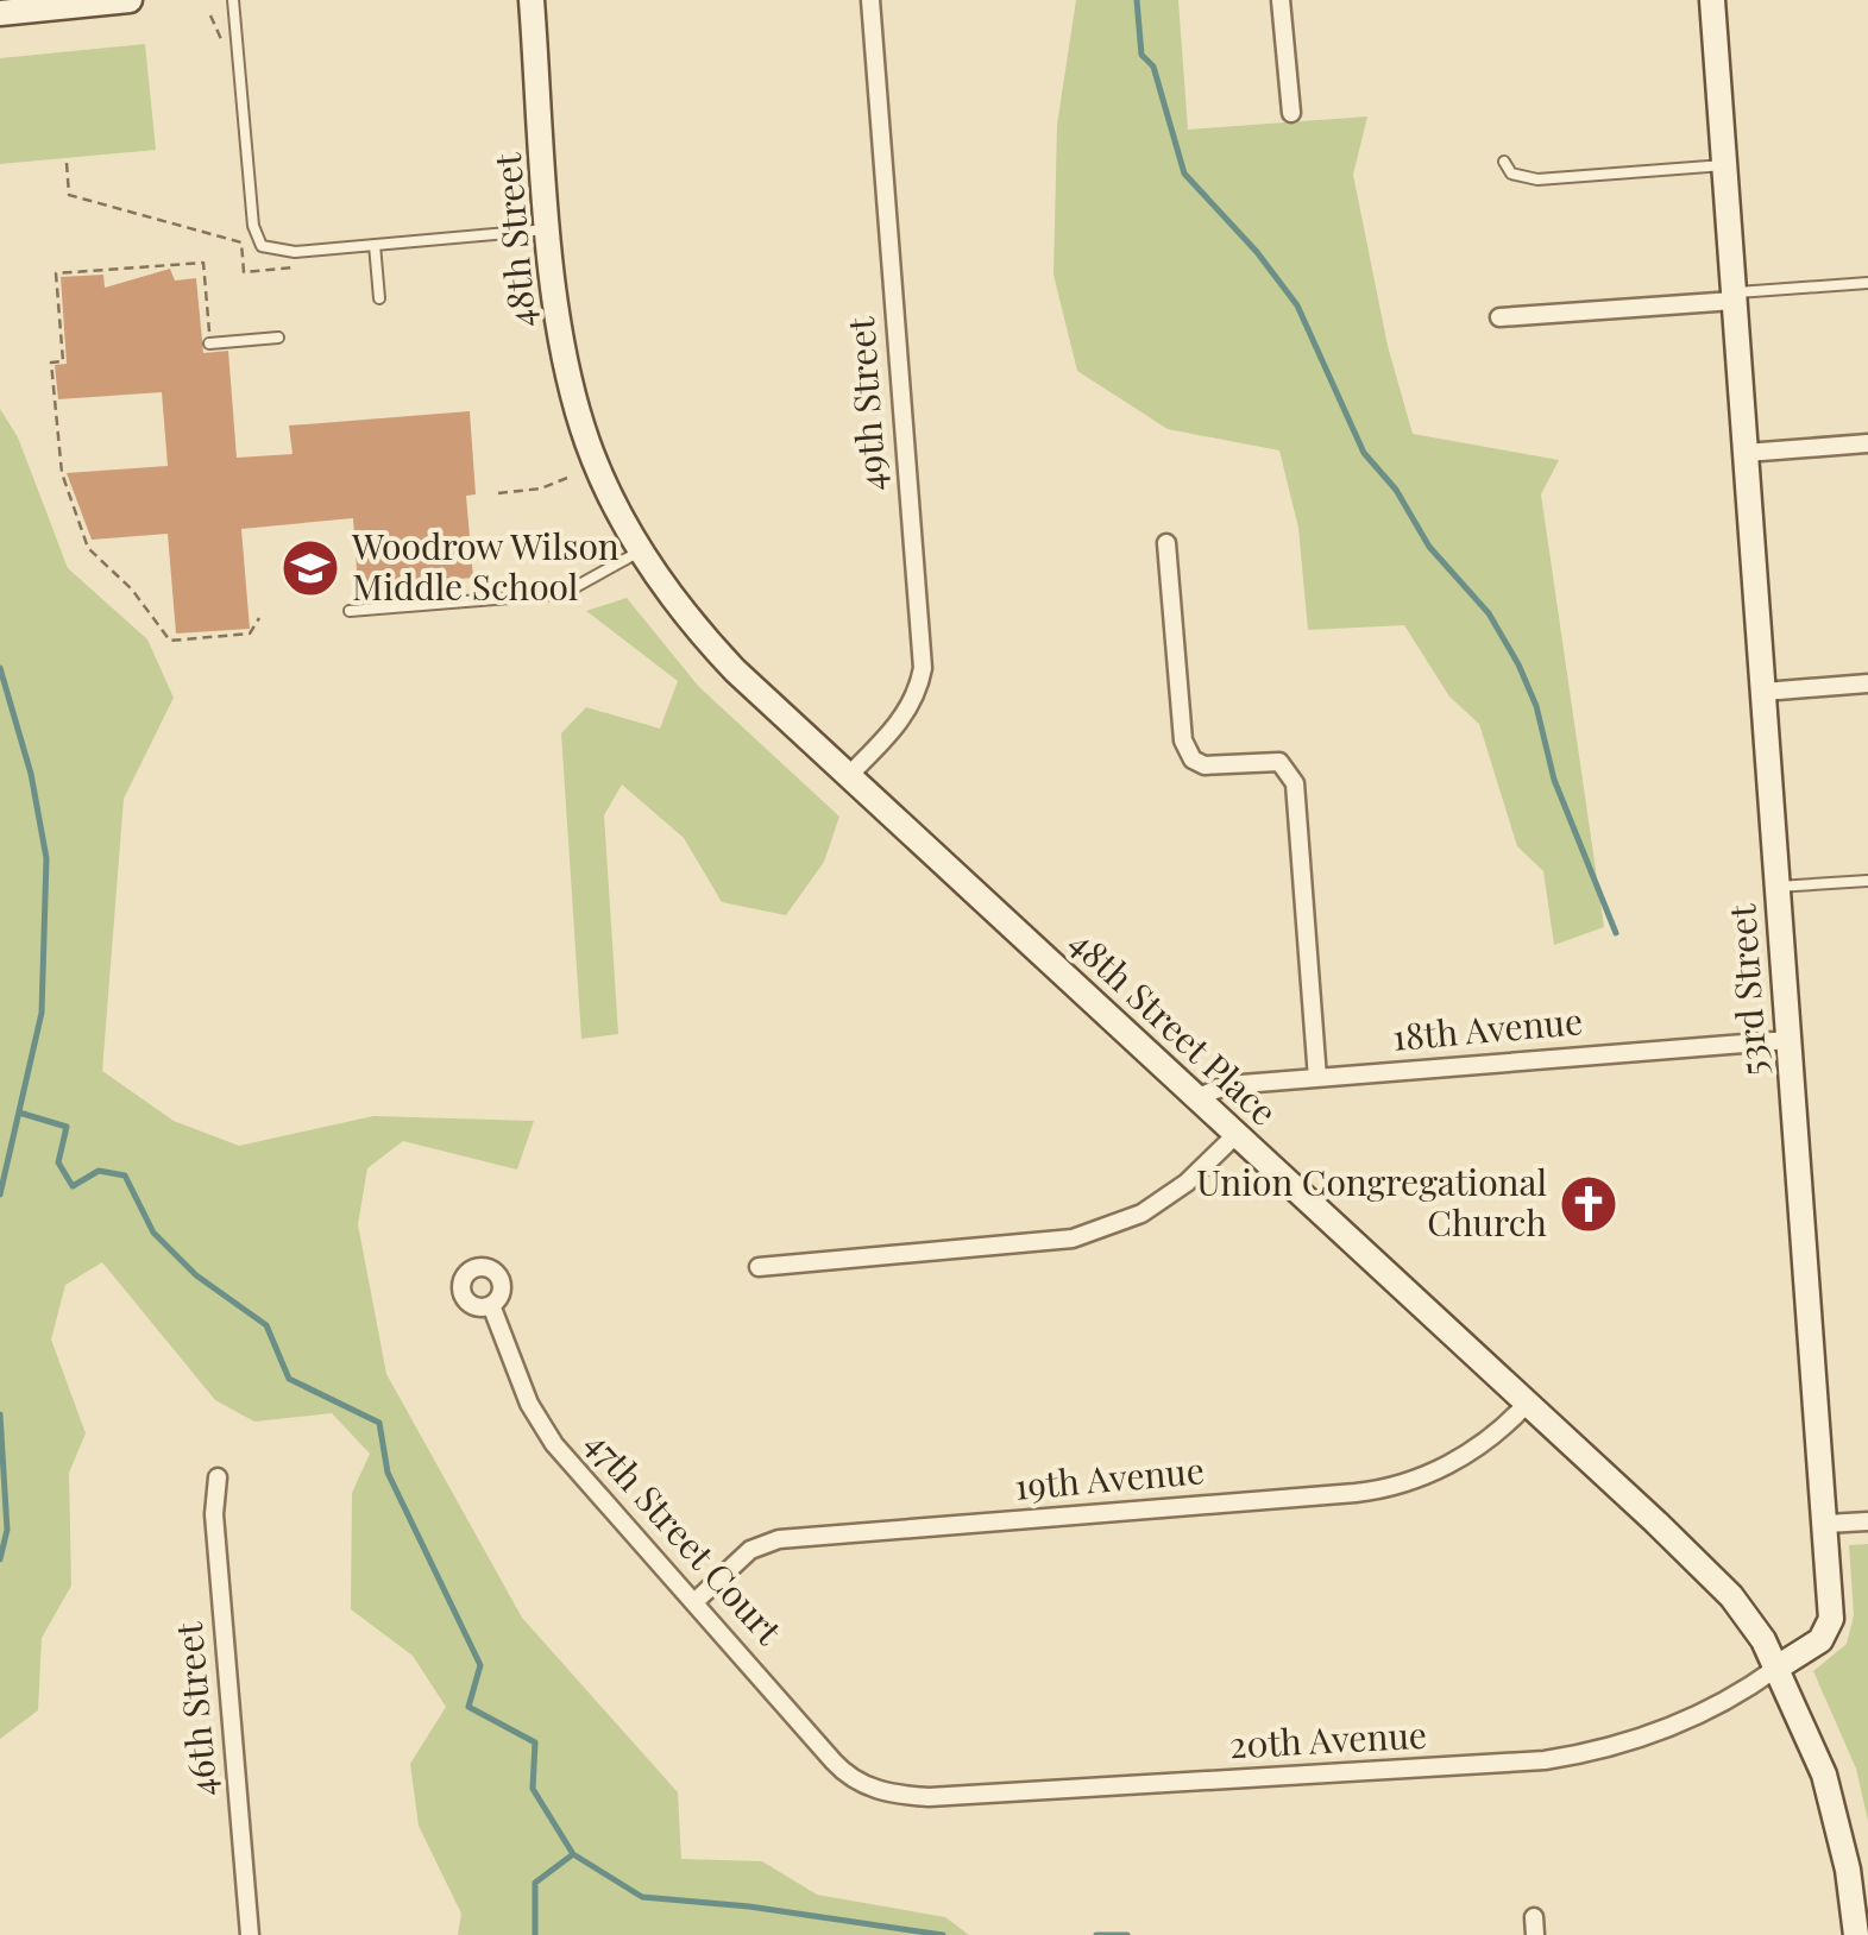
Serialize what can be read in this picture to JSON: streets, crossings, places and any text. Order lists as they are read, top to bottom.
{
  "streets": {
    "street": [
      "48th Street",
      "49th Street",
      "53rd Street",
      "48th Street Place",
      "18th Avenue",
      "19th Avenue",
      "47th Street Court",
      "46th Street",
      "20th Avenue"
    ]
  },
  "crossings": [
    ["48th Street", "48th Street Place"],
    ["49th Street", "48th Street Place"],
    ["53rd Street", "48th Street Place"],
    ["53rd Street", "18th Avenue"],
    ["53rd Street", "20th Avenue"],
    ["48th Street Place", "18th Avenue"],
    ["48th Street Place", "19th Avenue"],
    ["48th Street Place", "20th Avenue"],
    ["19th Avenue", "47th Street Court"],
    ["47th Street Court", "20th Avenue"]
  ],
  "places": {
    "school or university": ["Woodrow Wilson Middle School"],
    "church": ["Union Congregational Church"]
  }
}
